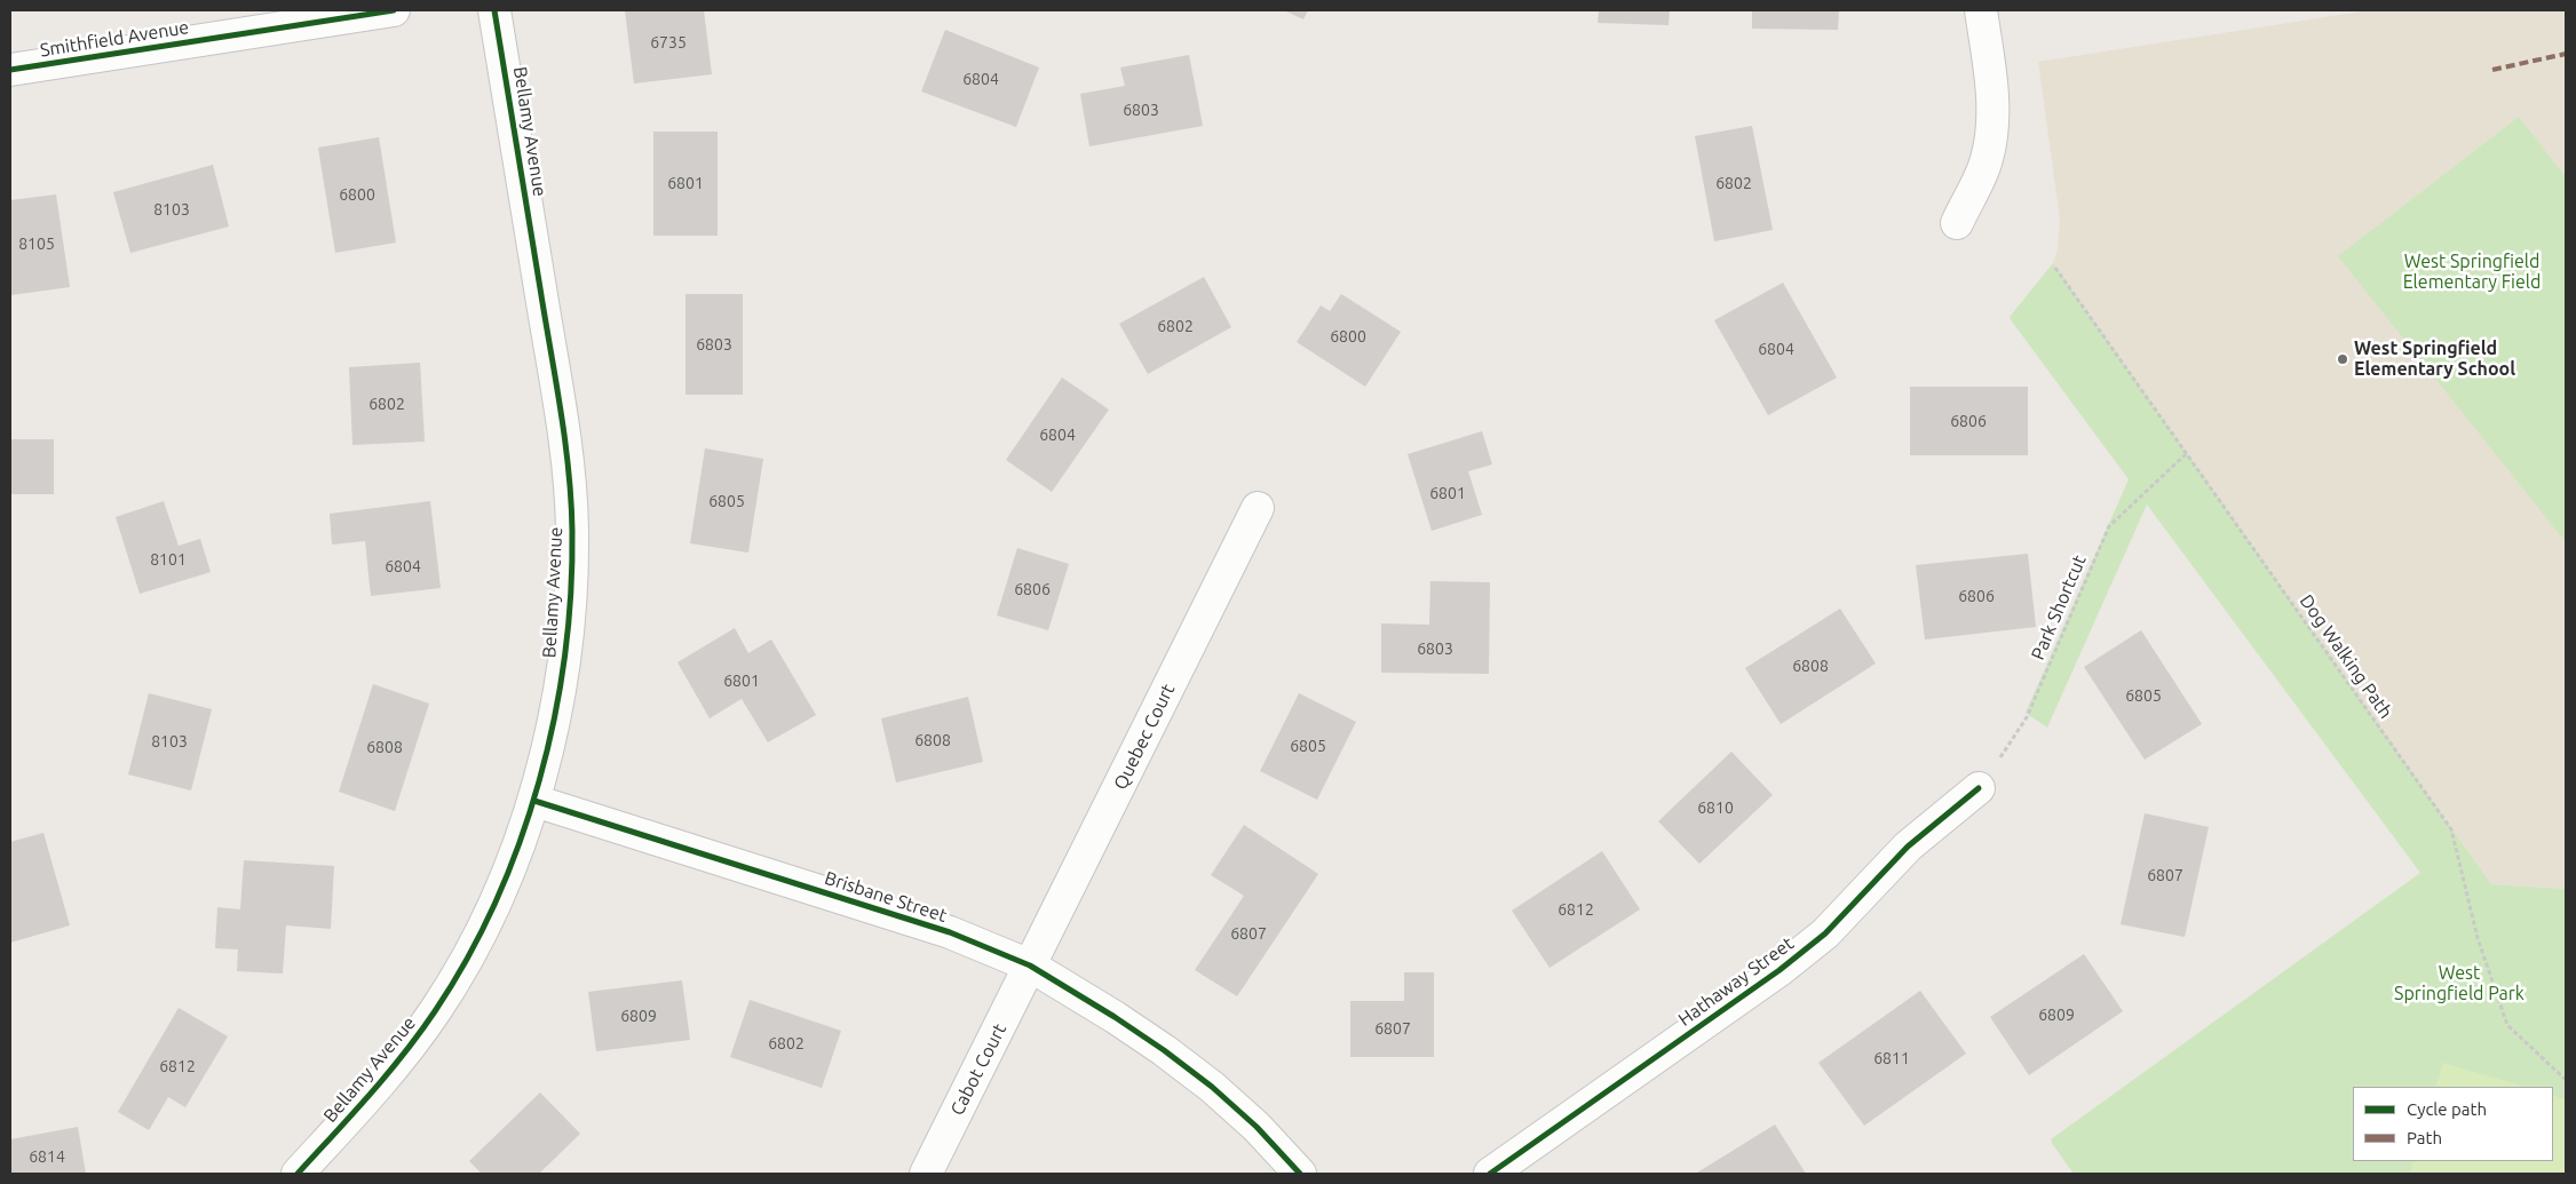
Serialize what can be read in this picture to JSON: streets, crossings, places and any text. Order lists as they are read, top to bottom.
{
  "streets": {
    "street": [
      "Smithfield Avenue",
      "Bellamy Avenue",
      "Quebec Court",
      "Brisbane Street",
      "Hathaway Street",
      "Cabot Court"
    ],
    "path": ["Park Shortcut", "Dog Walking Path"]
  },
  "crossings": [
    ["Bellamy Avenue", "Brisbane Street"],
    ["Park Shortcut", "Dog Walking Path"],
    ["Park Shortcut", "Hathaway Street"],
    ["Quebec Court", "Brisbane Street"],
    ["Quebec Court", "Cabot Court"],
    ["Brisbane Street", "Cabot Court"]
  ],
  "parks": ["West Springfield Elementary Field", "West Springfield Park"],
  "places": ["West Springfield Elementary School"],
  "house_numbers": [
    "6735",
    "6804",
    "6803",
    "6801",
    "6802",
    "6800",
    "8103",
    "8105",
    "6802",
    "6800",
    "6803",
    "6804",
    "6802",
    "6806",
    "6804",
    "6801",
    "6805",
    "8101",
    "6804",
    "6806",
    "6806",
    "6803",
    "6808",
    "6801",
    "6805",
    "6808",
    "8103",
    "6805",
    "6808",
    "6810",
    "6807",
    "6812",
    "6807",
    "6809",
    "6809",
    "6807",
    "6802",
    "6811",
    "6812",
    "6814"
  ],
  "legend": ["Cycle path", "Path"]
}
